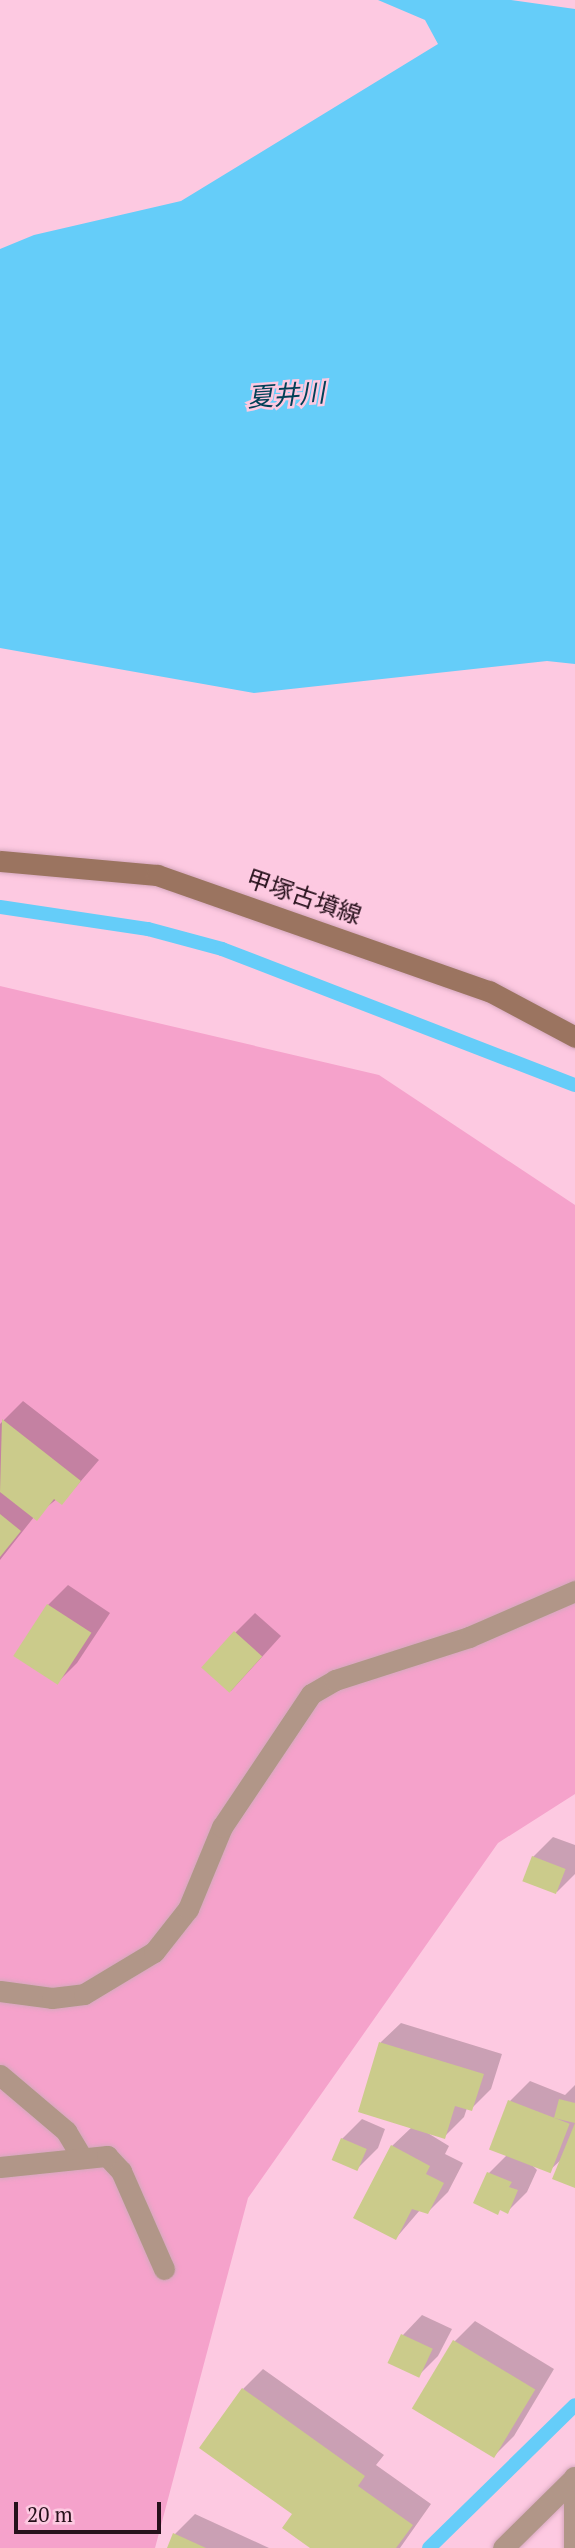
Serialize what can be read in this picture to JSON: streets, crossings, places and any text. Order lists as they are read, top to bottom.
{
  "streets": {
    "main road": ["甲塚古墳線"]
  },
  "water": ["夏井川"],
  "scale_bar": "20 m"
}
